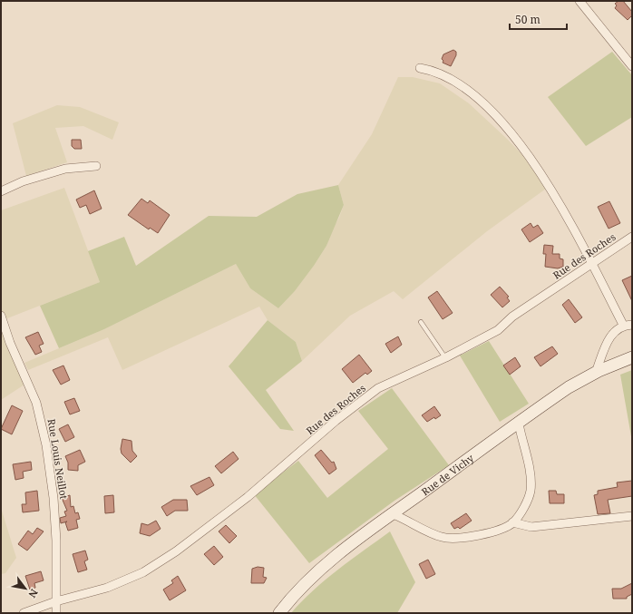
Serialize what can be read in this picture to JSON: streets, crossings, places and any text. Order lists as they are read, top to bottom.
{
  "streets": {
    "street": ["Rue des Roches", "Rue Louis Neillot", "Rue de Vichy"]
  },
  "crossings": [
    ["Rue des Roches", "Rue Louis Neillot"]
  ],
  "scale_bar": "50 m",
  "north": "bottom right"
}
